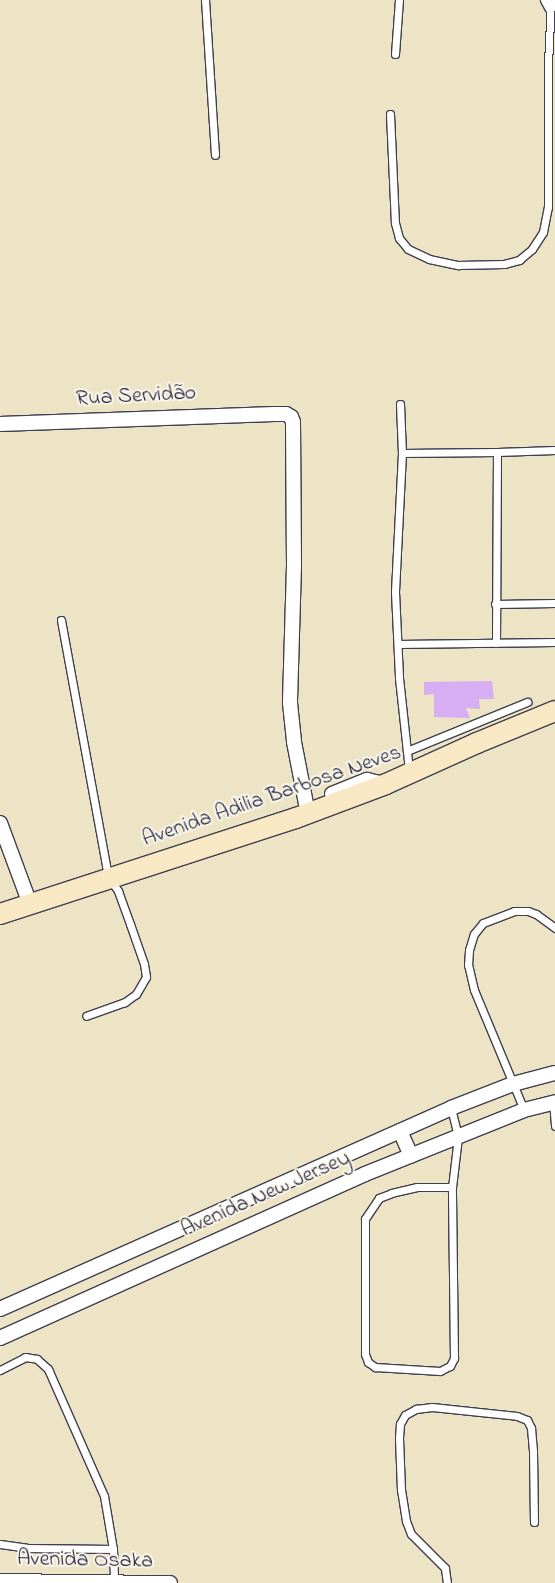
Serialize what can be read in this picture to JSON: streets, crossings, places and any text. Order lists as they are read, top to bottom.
{
  "streets": {
    "street": [
      "Rua Servidão",
      "Avenida Adilia Barbosa Neves",
      "Avenida New Jersey",
      "Avenida Osaka"
    ]
  },
  "crossings": [
    ["Rua Servidão", "Avenida Adilia Barbosa Neves"]
  ]
}
